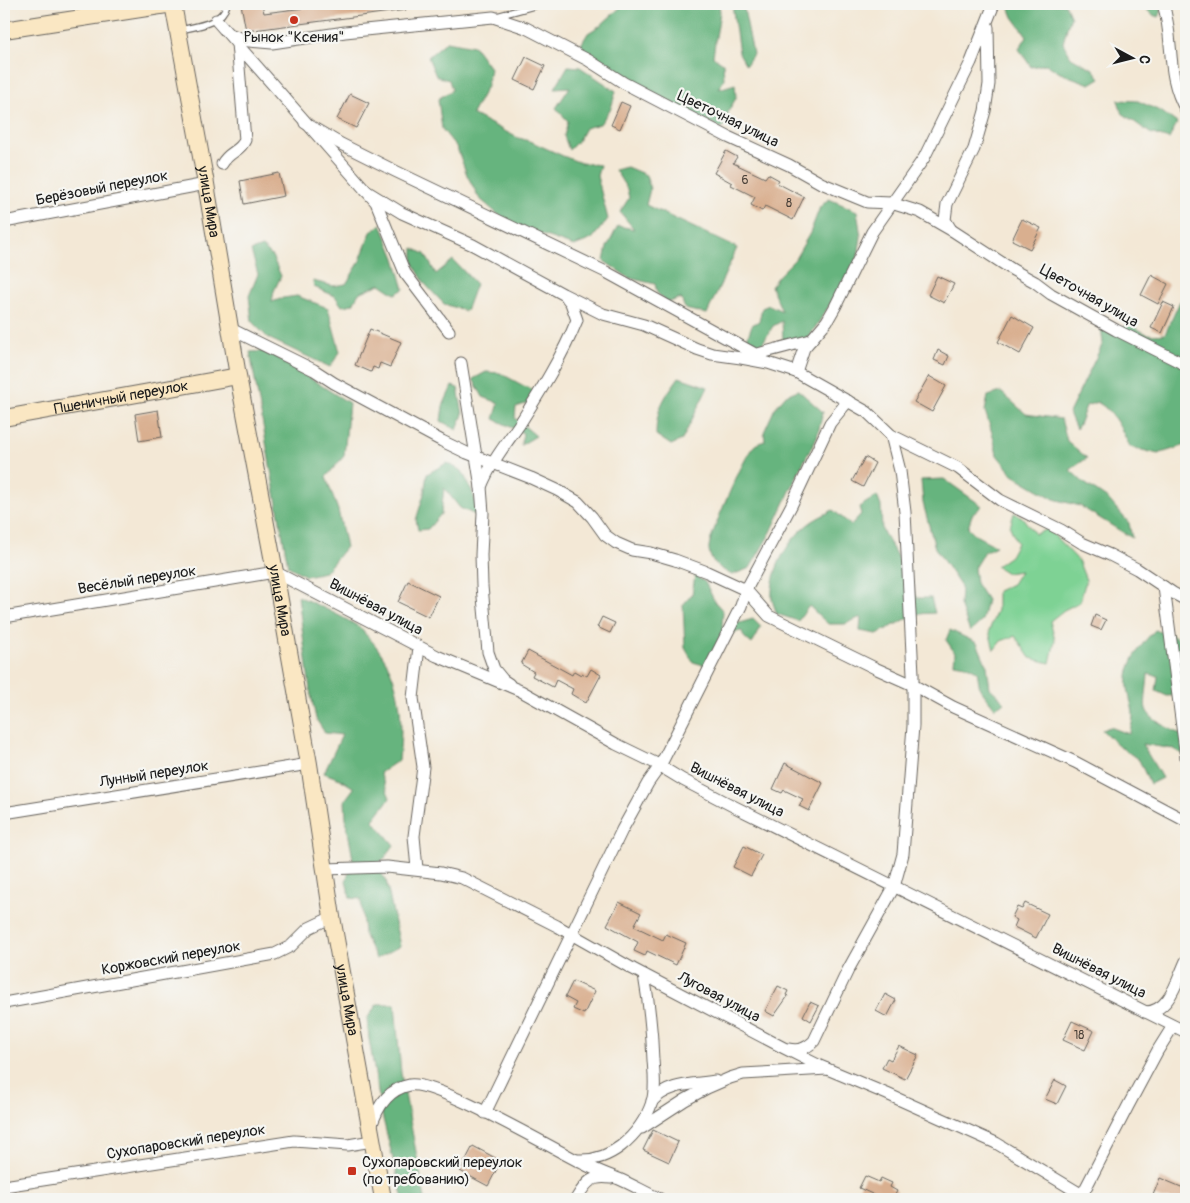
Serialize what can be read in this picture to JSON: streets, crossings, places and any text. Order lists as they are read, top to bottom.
{
  "streets": {
    "main road": ["улица Мира", "Пшеничный переулок"],
    "street": [
      "Цветочная улица",
      "Берёзовый переулок",
      "Весёлый переулок",
      "Вишнёвая улица",
      "Лунный переулок",
      "Коржовский переулок",
      "Луговая улица",
      "Сухопаровский переулок"
    ]
  },
  "crossings": [
    ["Берёзовый переулок", "улица Мира"],
    ["улица Мира", "Пшеничный переулок"],
    ["улица Мира", "Весёлый переулок"],
    ["улица Мира", "Вишнёвая улица"],
    ["улица Мира", "Лунный переулок"],
    ["улица Мира", "Коржовский переулок"],
    ["улица Мира", "Луговая улица"],
    ["улица Мира", "Сухопаровский переулок"],
    ["Весёлый переулок", "Вишнёвая улица"]
  ],
  "places": {
    "other": ["Рынок \"Ксения\""],
    "transit": ["Сухопаровский переулок (по требованию)"]
  },
  "house_numbers": ["6", "8", "18"],
  "north": "right"
}
